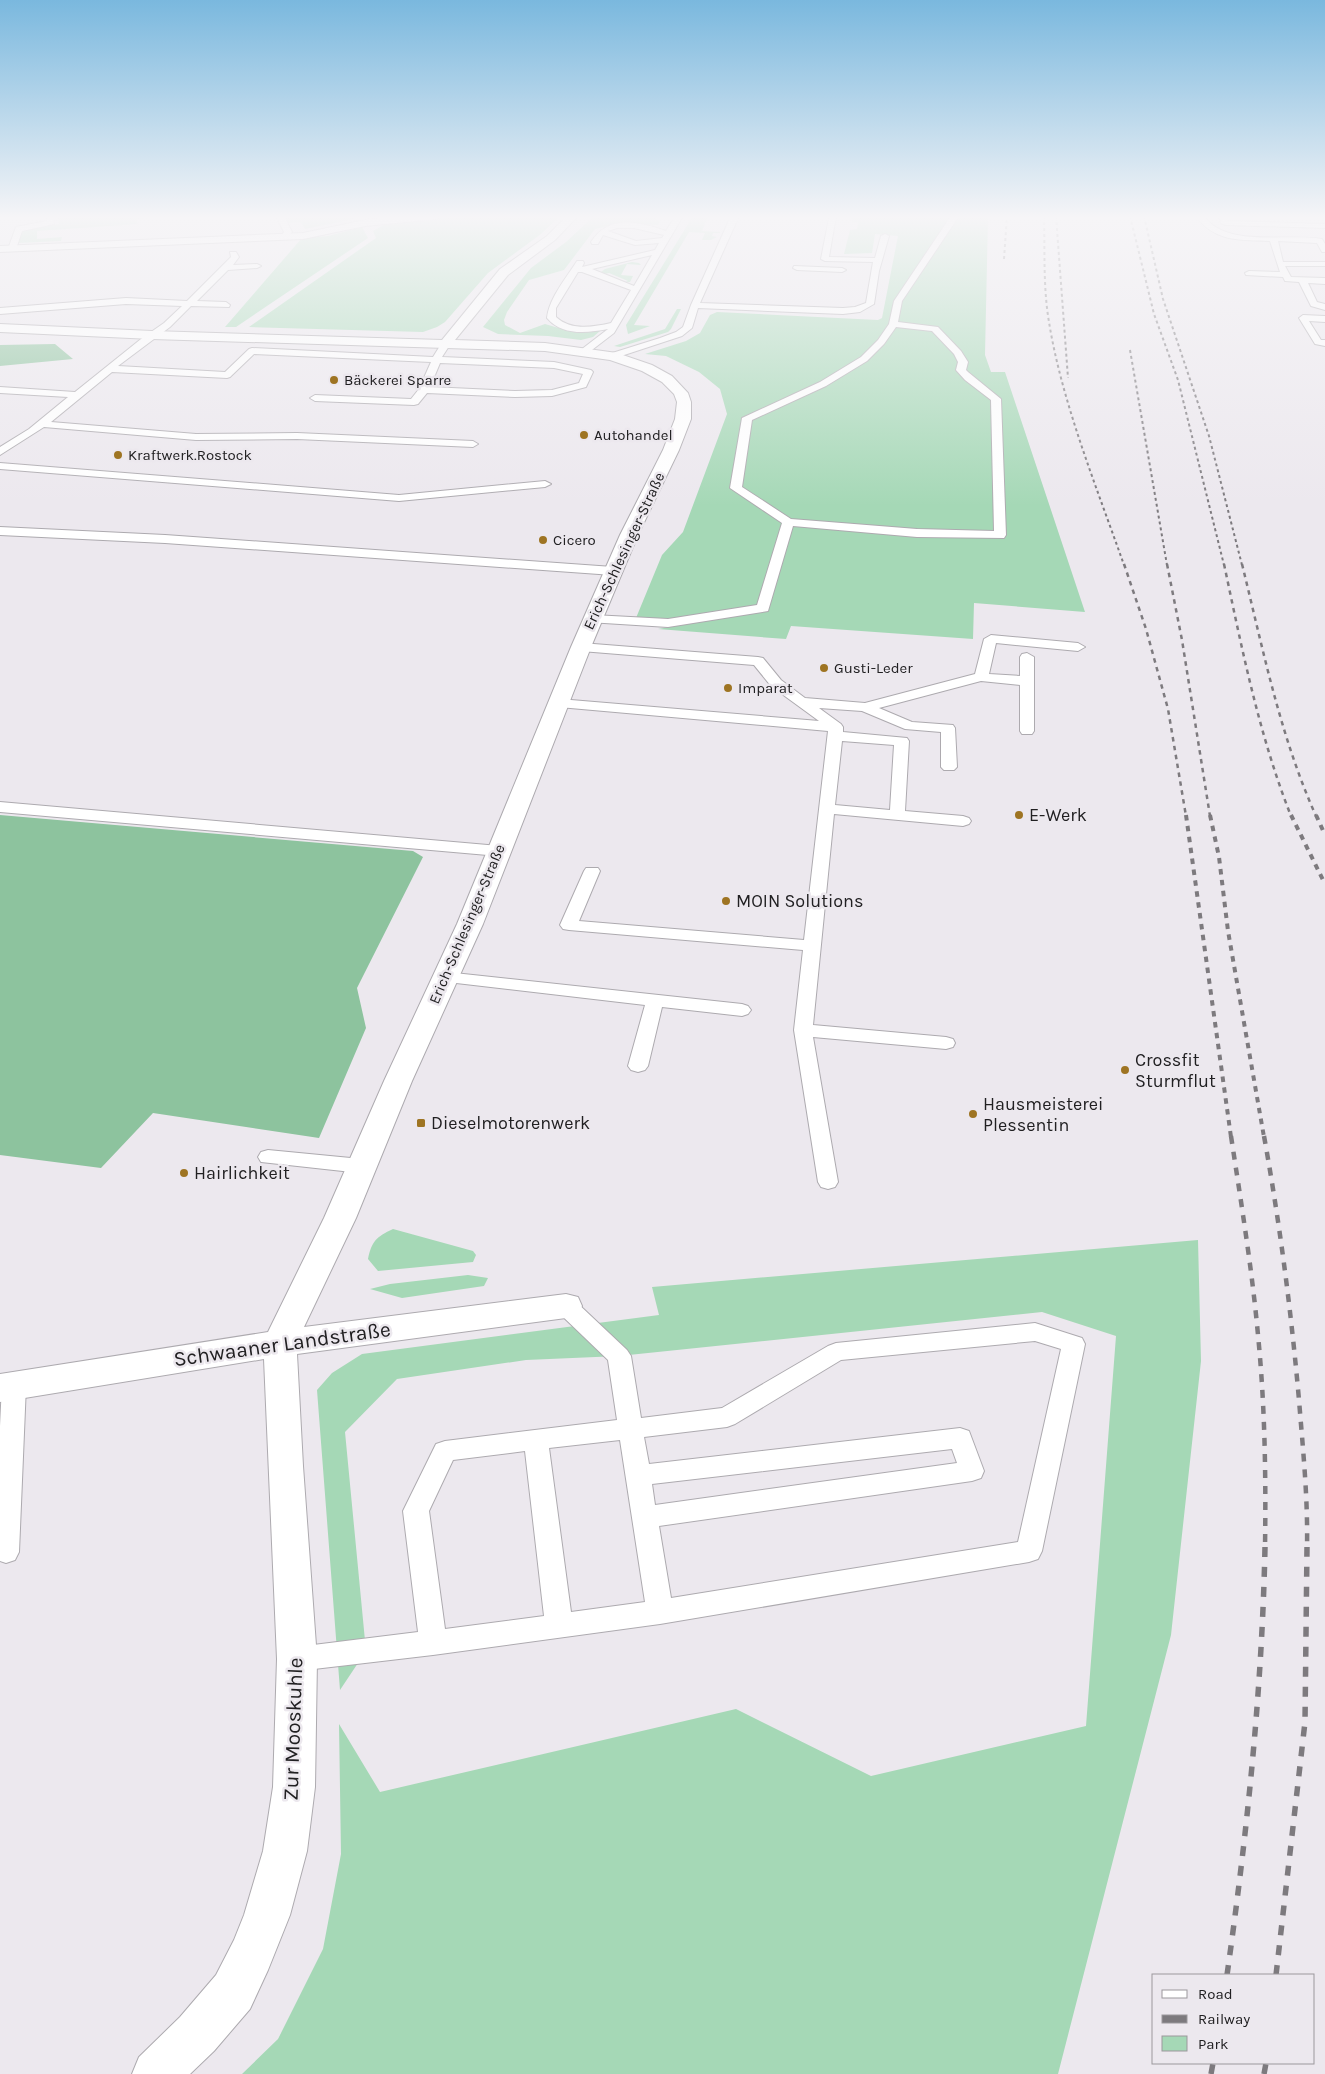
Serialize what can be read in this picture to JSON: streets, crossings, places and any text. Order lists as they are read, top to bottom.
{
  "streets": {
    "street": ["Erich-Schlesinger-Straße", "Schwaaner Landstraße", "Zur Mooskuhle"]
  },
  "crossings": [
    ["Erich-Schlesinger-Straße", "Schwaaner Landstraße"],
    ["Erich-Schlesinger-Straße", "Zur Mooskuhle"],
    ["Schwaaner Landstraße", "Zur Mooskuhle"]
  ],
  "places": {
    "other": [
      "Bäckerei Sparre",
      "Autohandel",
      "Kraftwerk.Rostock",
      "Cicero",
      "Gusti-Leder",
      "Imparat",
      "E-Werk",
      "MOIN Solutions",
      "Crossfit Sturmflut",
      "Hausmeisterei Plessentin",
      "Hairlichkeit"
    ],
    "transit": ["Dieselmotorenwerk"]
  },
  "legend": ["Road", "Railway", "Park"]
}
